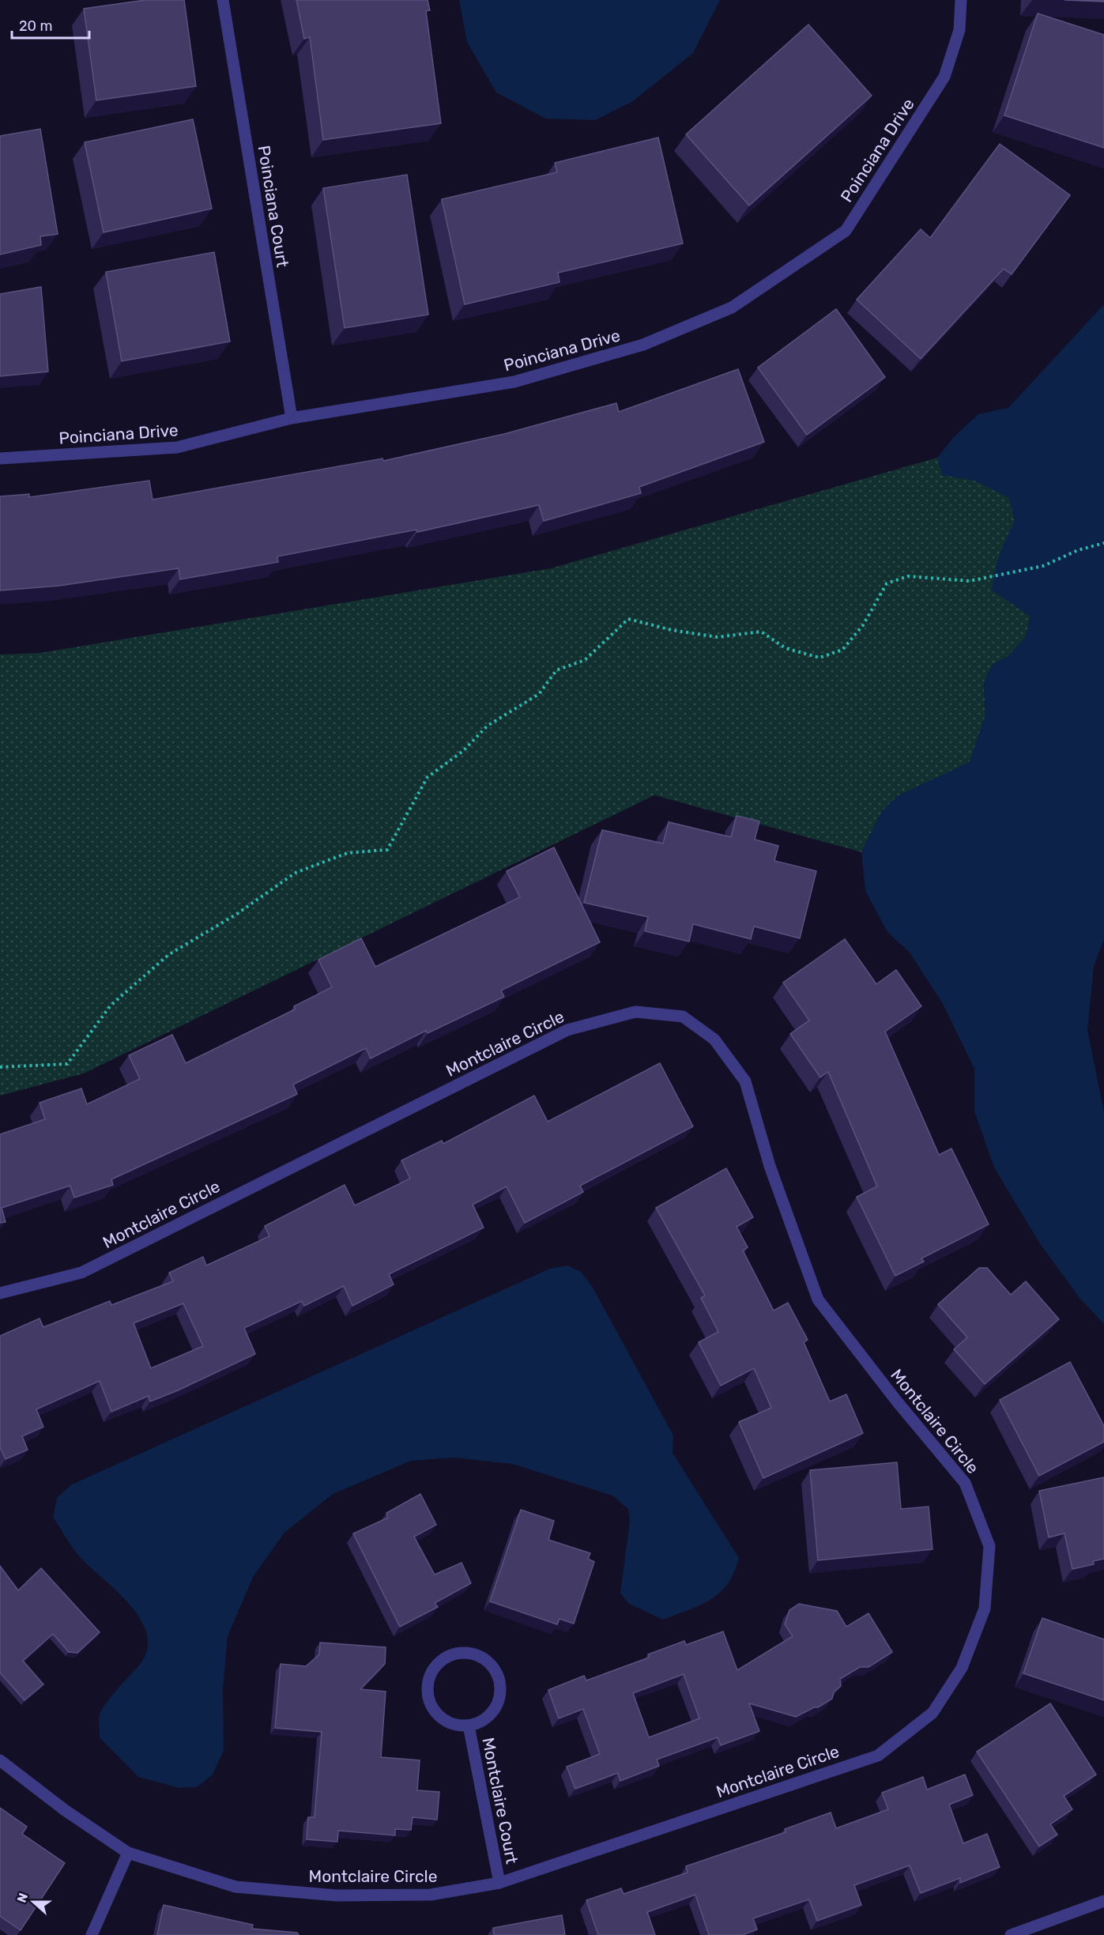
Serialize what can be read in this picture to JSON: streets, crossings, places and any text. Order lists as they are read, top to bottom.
{
  "streets": {
    "street": [
      "Poinciana Drive",
      "Poinciana Court",
      "Montclaire Circle",
      "Montclaire Court"
    ]
  },
  "crossings": [
    ["Poinciana Drive", "Poinciana Court"],
    ["Montclaire Circle", "Montclaire Court"]
  ],
  "scale_bar": "20 m",
  "north": "left"
}
